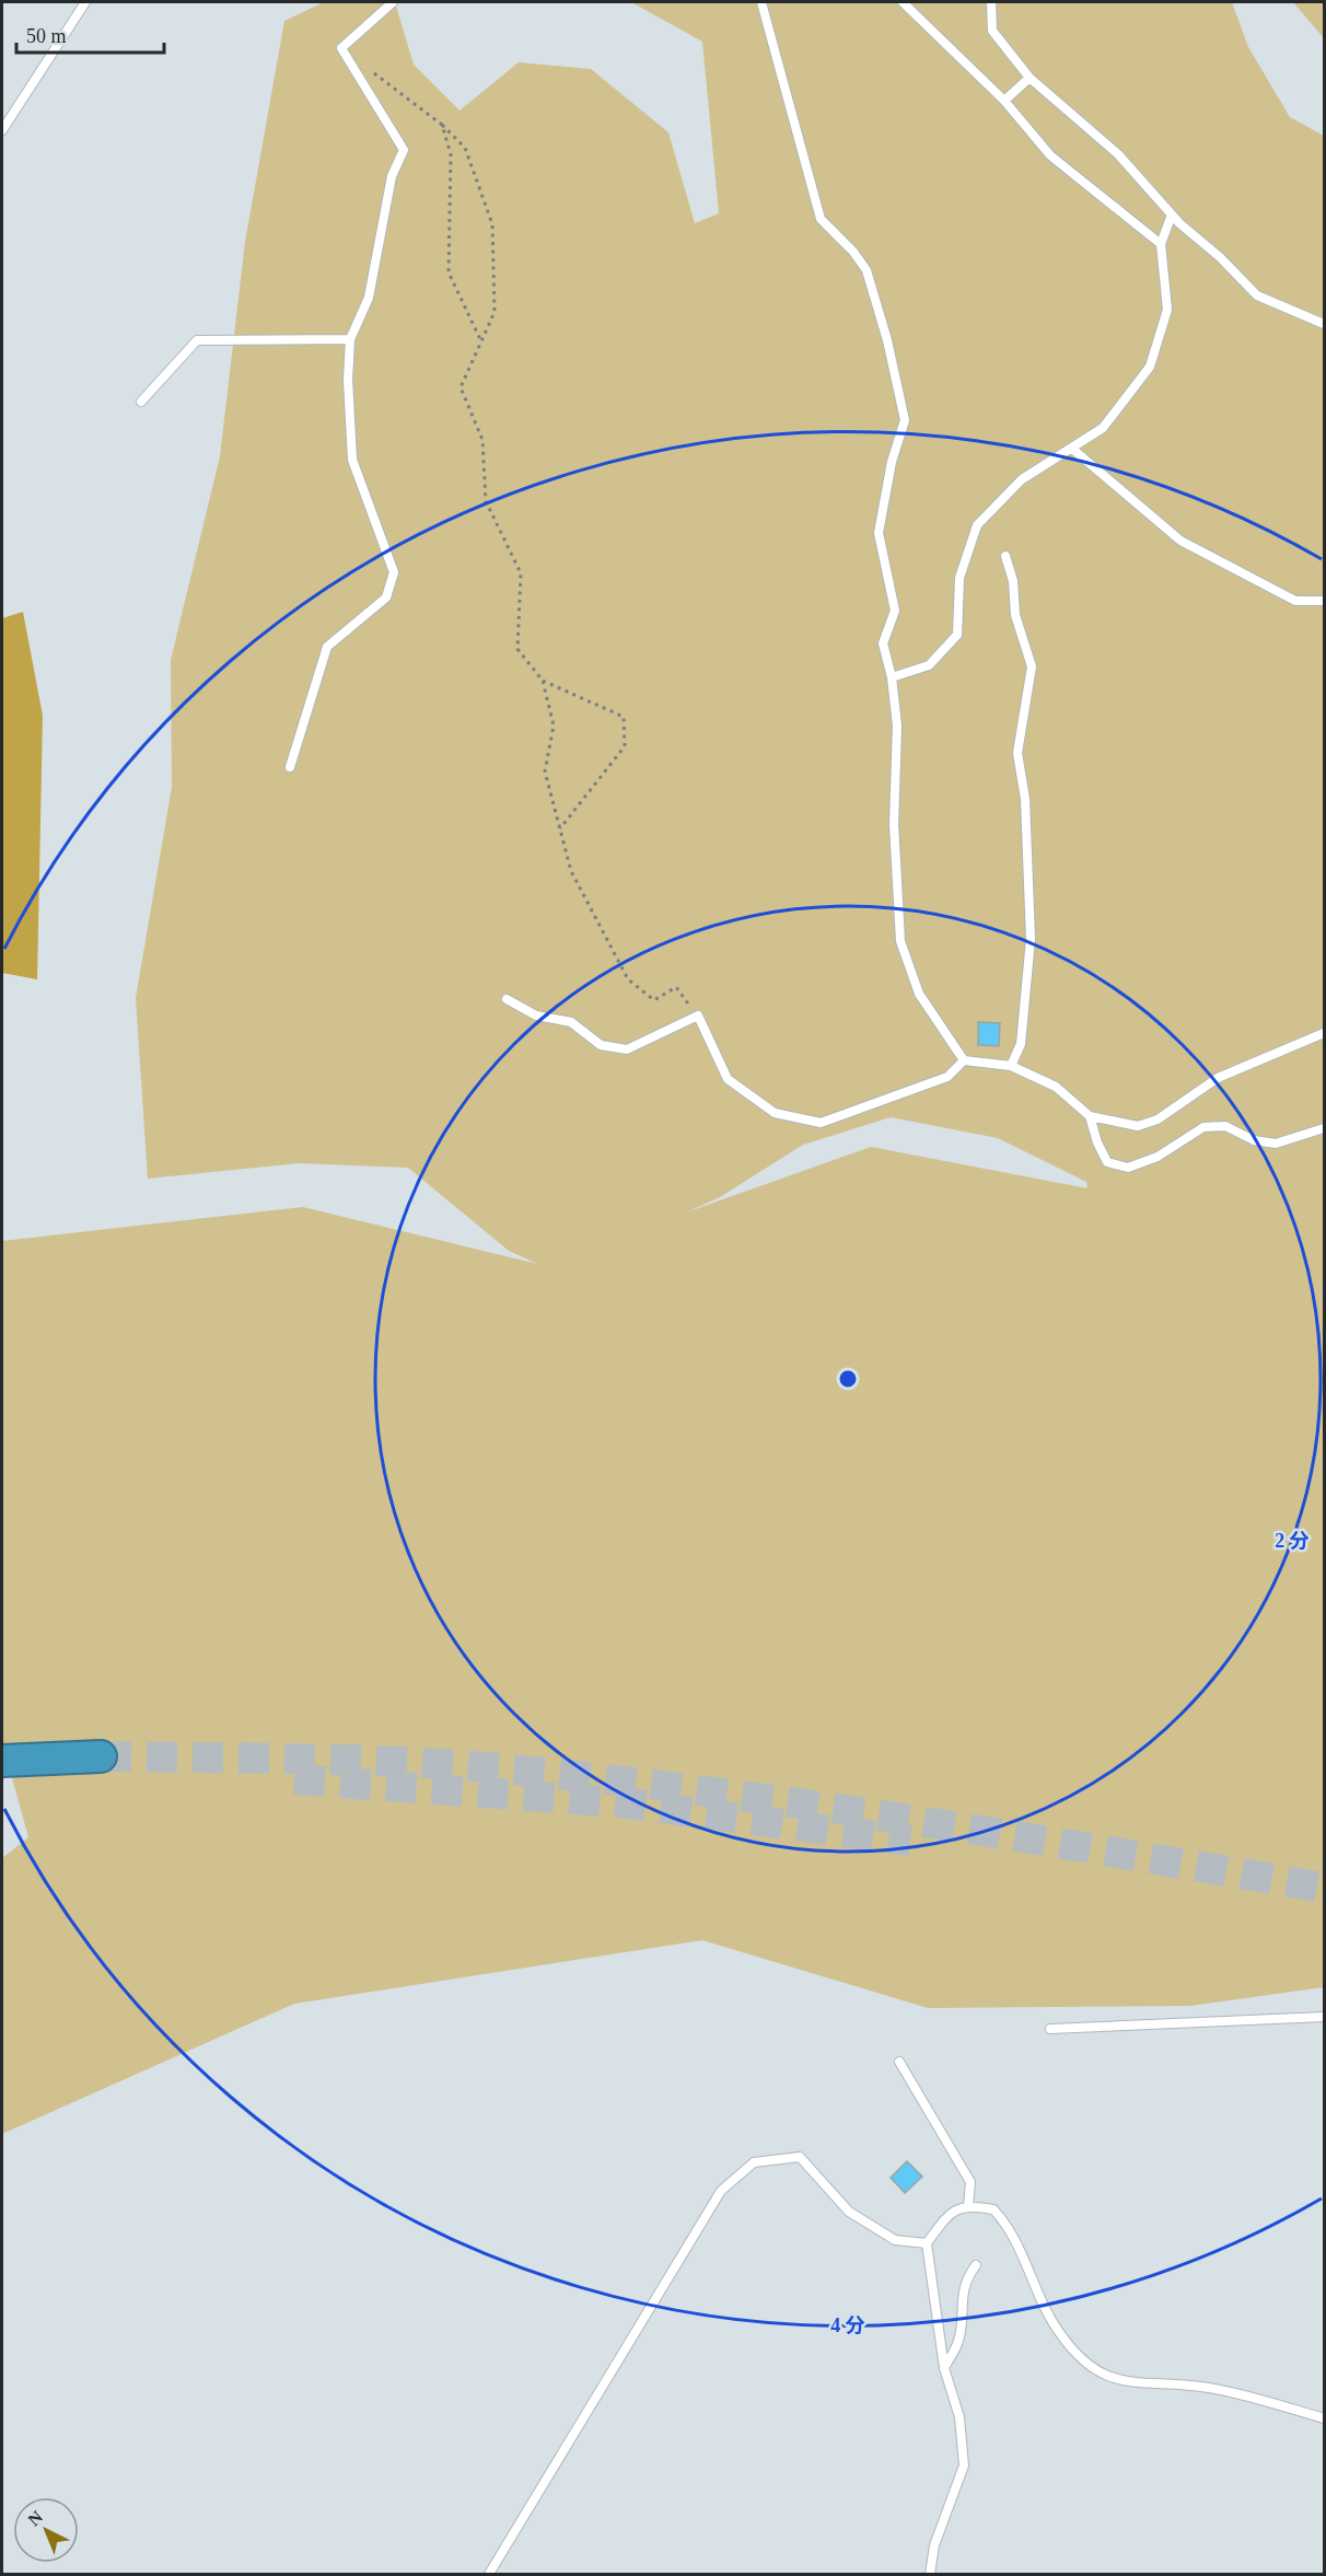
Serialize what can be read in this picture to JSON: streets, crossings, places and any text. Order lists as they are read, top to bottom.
{
  "scale_bar": "50 m",
  "north": "top left",
  "rings": ["2 分", "4 分"]
}
